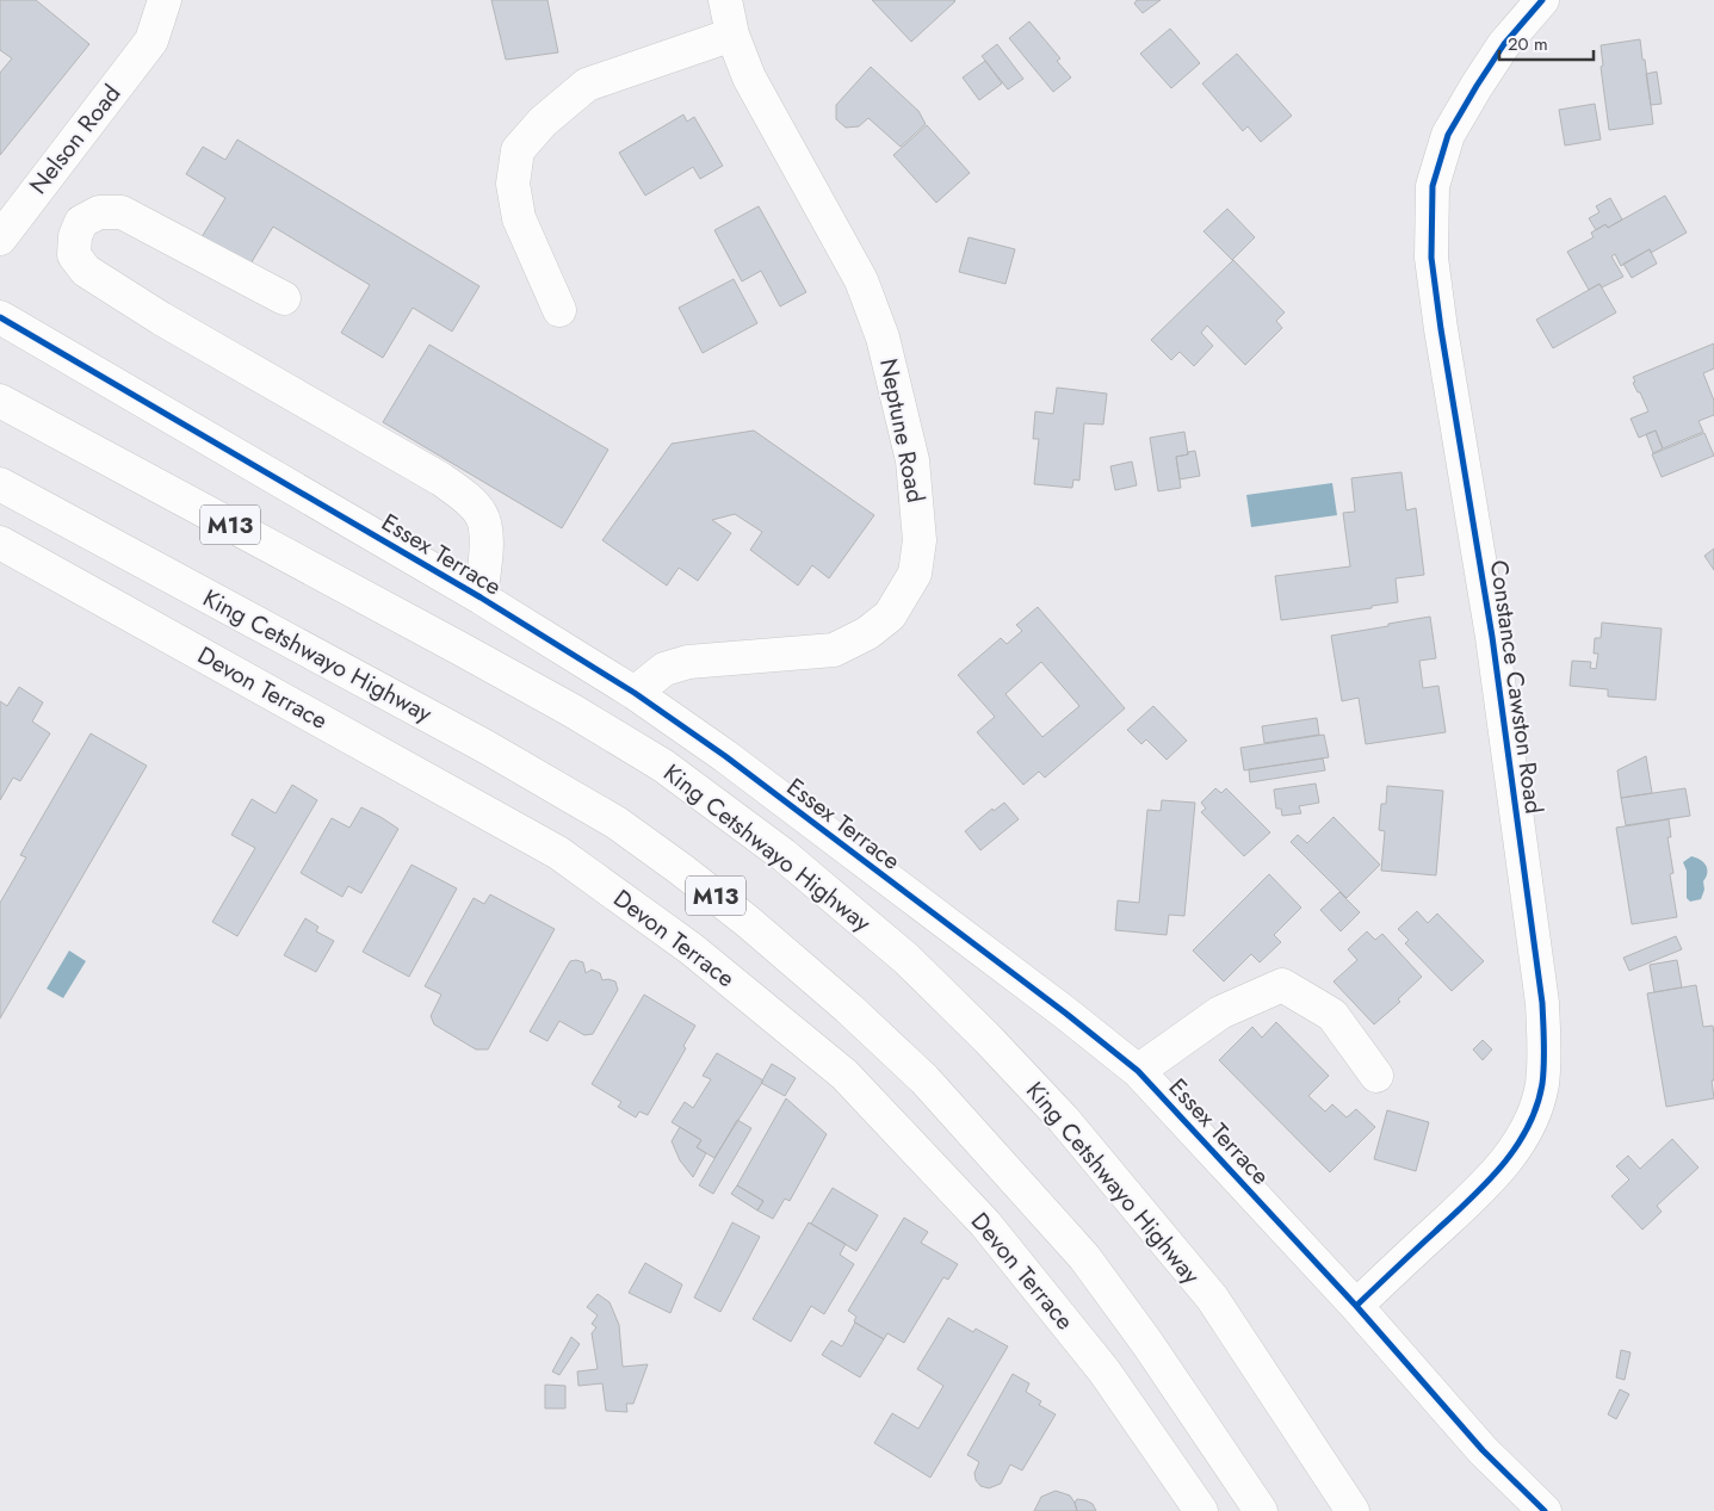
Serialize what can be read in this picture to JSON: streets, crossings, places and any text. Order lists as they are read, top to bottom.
{
  "streets": {
    "main road": [
      "Nelson Road",
      "Neptune Road",
      "M13",
      "Essex Terrace",
      "King Cetshwayo Highway",
      "Constance Cawston Road",
      "Devon Terrace"
    ]
  },
  "crossings": [
    ["Neptune Road", "Essex Terrace"],
    ["Essex Terrace", "Constance Cawston Road"]
  ],
  "scale_bar": "20 m"
}
